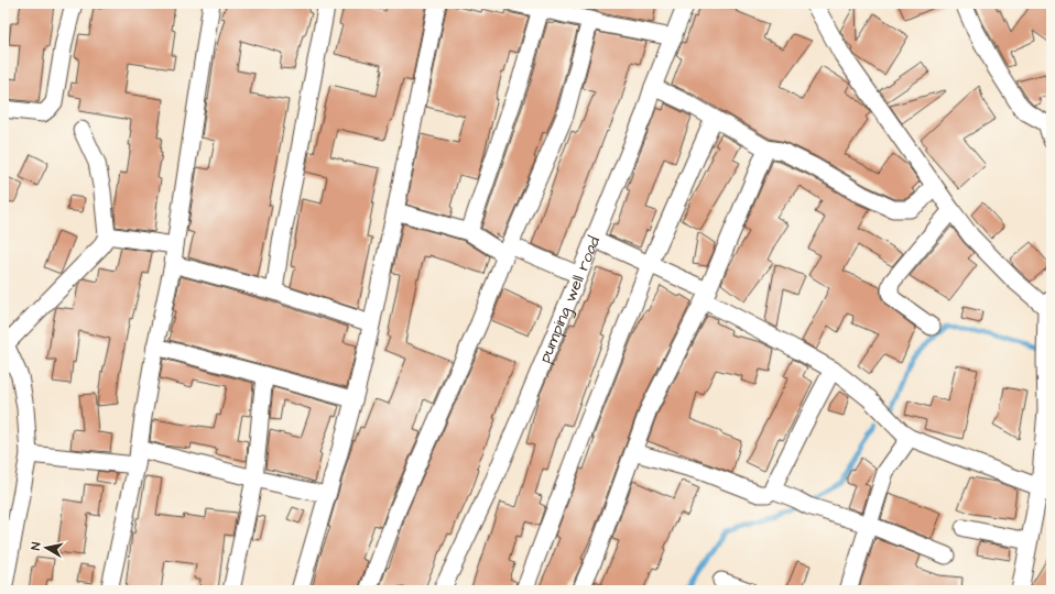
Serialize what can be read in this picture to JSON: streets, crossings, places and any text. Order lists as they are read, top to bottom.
{
  "streets": {
    "street": ["pumping well road"]
  },
  "north": "left"
}
